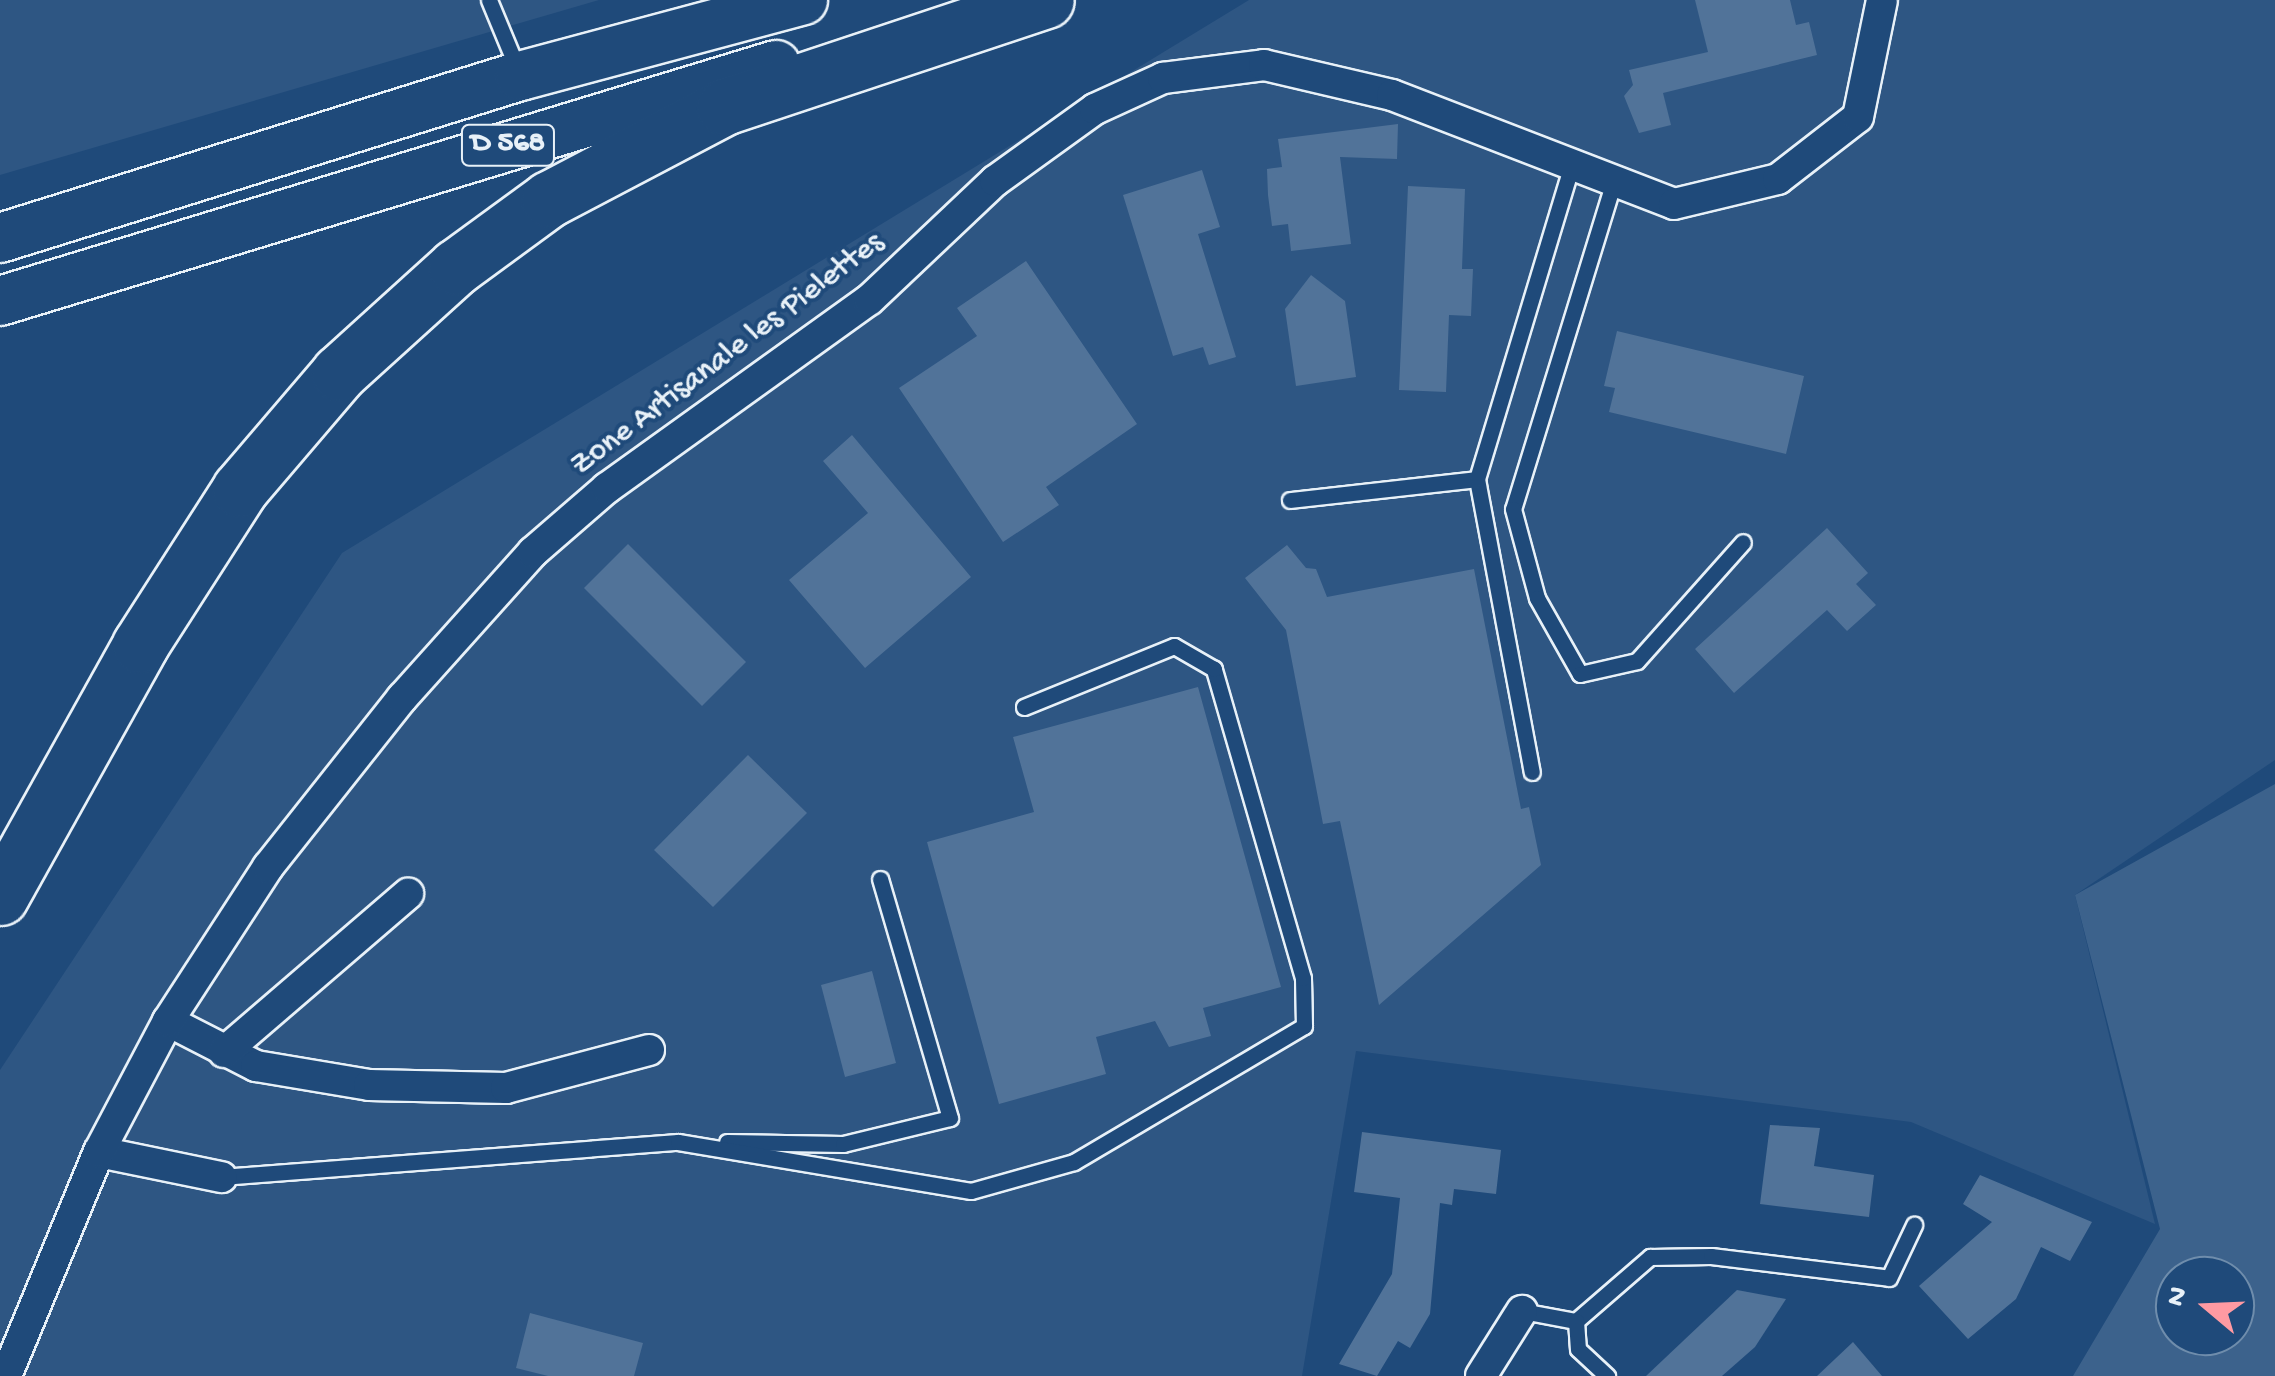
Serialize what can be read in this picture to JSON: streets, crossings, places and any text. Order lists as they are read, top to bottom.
{
  "streets": {
    "main road": ["D 568"],
    "street": ["Zone Artisanale les Pielettes"]
  },
  "north": "left"
}
